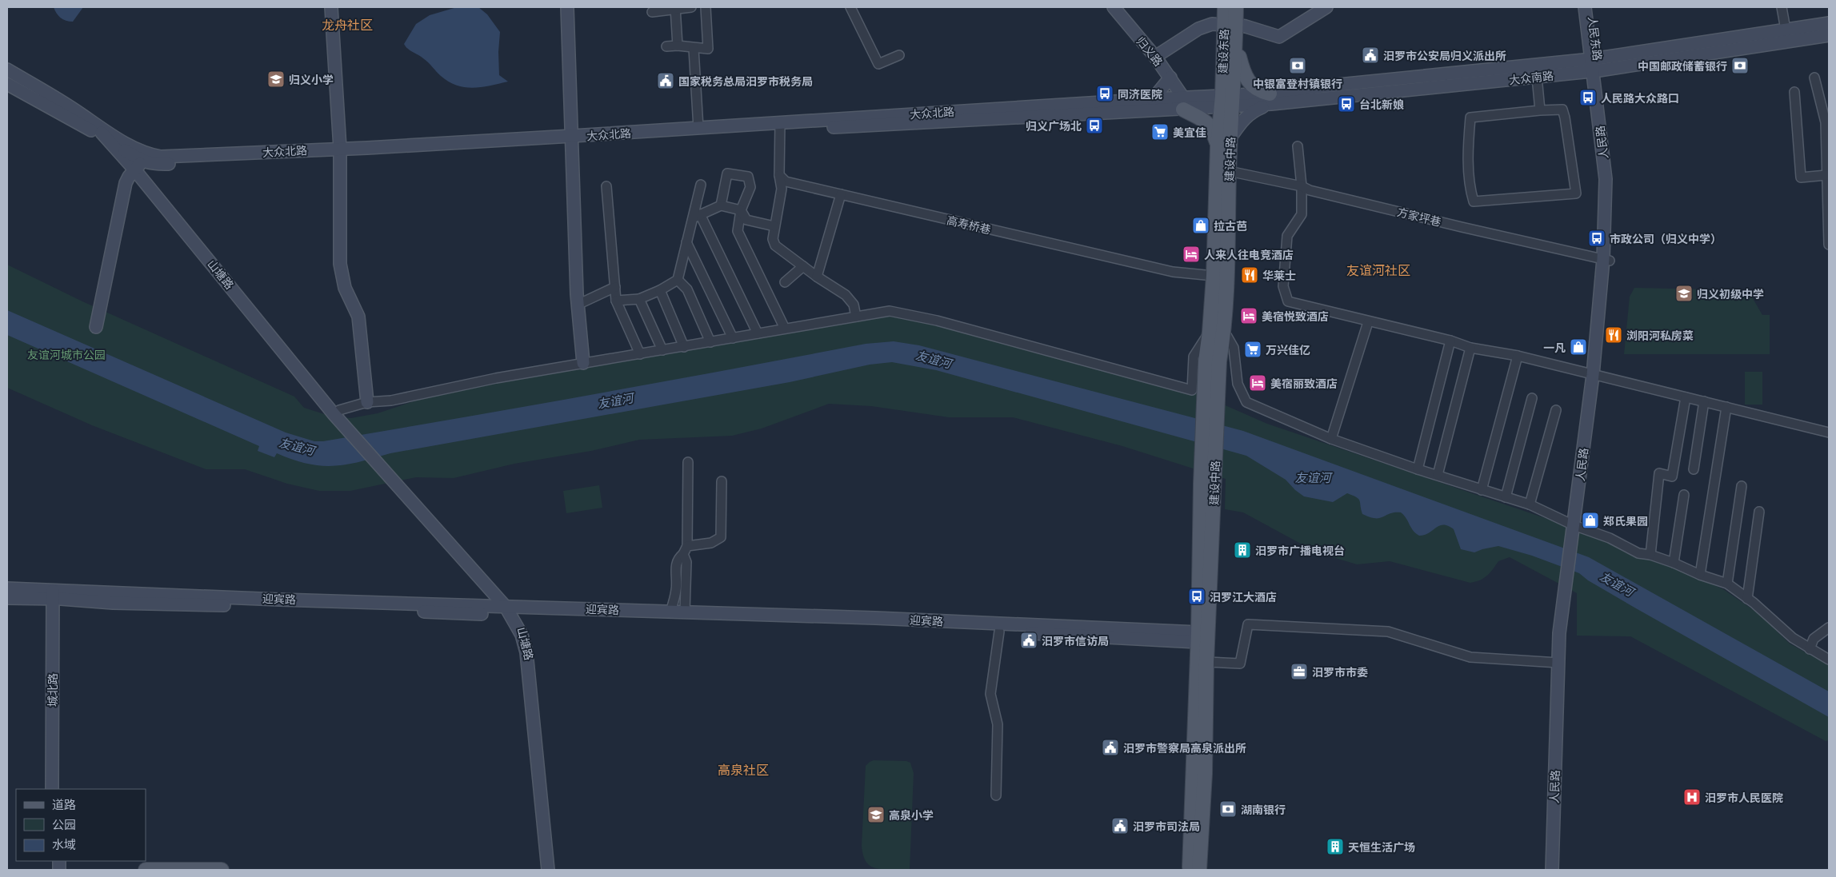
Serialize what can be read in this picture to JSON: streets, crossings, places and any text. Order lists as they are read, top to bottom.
{
  "streets": {
    "main road": [
      "人民东路",
      "归义路",
      "建设东路",
      "大众南路",
      "大众北路",
      "人民路",
      "建设中路",
      "山塘路",
      "迎宾路",
      "城北路"
    ],
    "street": ["方家坪巷", "高寿桥巷"]
  },
  "crossings": [
    ["人民东路", "大众南路"],
    ["人民东路", "人民路"],
    ["归义路", "大众北路"],
    ["建设东路", "大众南路"],
    ["建设东路", "大众北路"],
    ["建设东路", "建设中路"],
    ["大众南路", "大众北路"],
    ["大众南路", "人民路"],
    ["大众南路", "建设中路"],
    ["大众北路", "建设中路"],
    ["大众北路", "山塘路"],
    ["人民路", "方家坪巷"],
    ["建设中路", "方家坪巷"],
    ["建设中路", "高寿桥巷"],
    ["建设中路", "迎宾路"],
    ["山塘路", "迎宾路"],
    ["迎宾路", "城北路"]
  ],
  "districts": ["龙舟社区", "友谊河社区", "高泉社区"],
  "water": ["友谊河"],
  "parks": ["友谊河城市公园"],
  "places": {
    "public building": [
      "汨罗市公安局归义派出所",
      "国家税务总局汨罗市税务局",
      "汨罗市信访局",
      "汨罗市警察局高泉派出所",
      "汨罗市司法局"
    ],
    "bank": ["中银富登村镇银行", "中国邮政储蓄银行", "湖南银行"],
    "school or university": ["归义小学", "归义初级中学", "高泉小学"],
    "bus stop": [
      "同济医院",
      "人民路大众路口",
      "台北新娘",
      "归义广场北",
      "市政公司（归义中学）",
      "汨罗江大酒店"
    ],
    "supermarket": ["美宜佳", "万兴佳亿"],
    "shop": ["拉古芭", "一凡", "郑氏果园"],
    "hotel": ["人来人往电竞酒店", "美宿悦致酒店", "美宿丽致酒店"],
    "restaurant": ["华莱士", "浏阳河私房菜"],
    "building": ["汨罗市广播电视台", "天恒生活广场"],
    "office": ["汨罗市市委"],
    "hospital": ["汨罗市人民医院"]
  },
  "legend": ["道路", "公园", "水域"]
}
